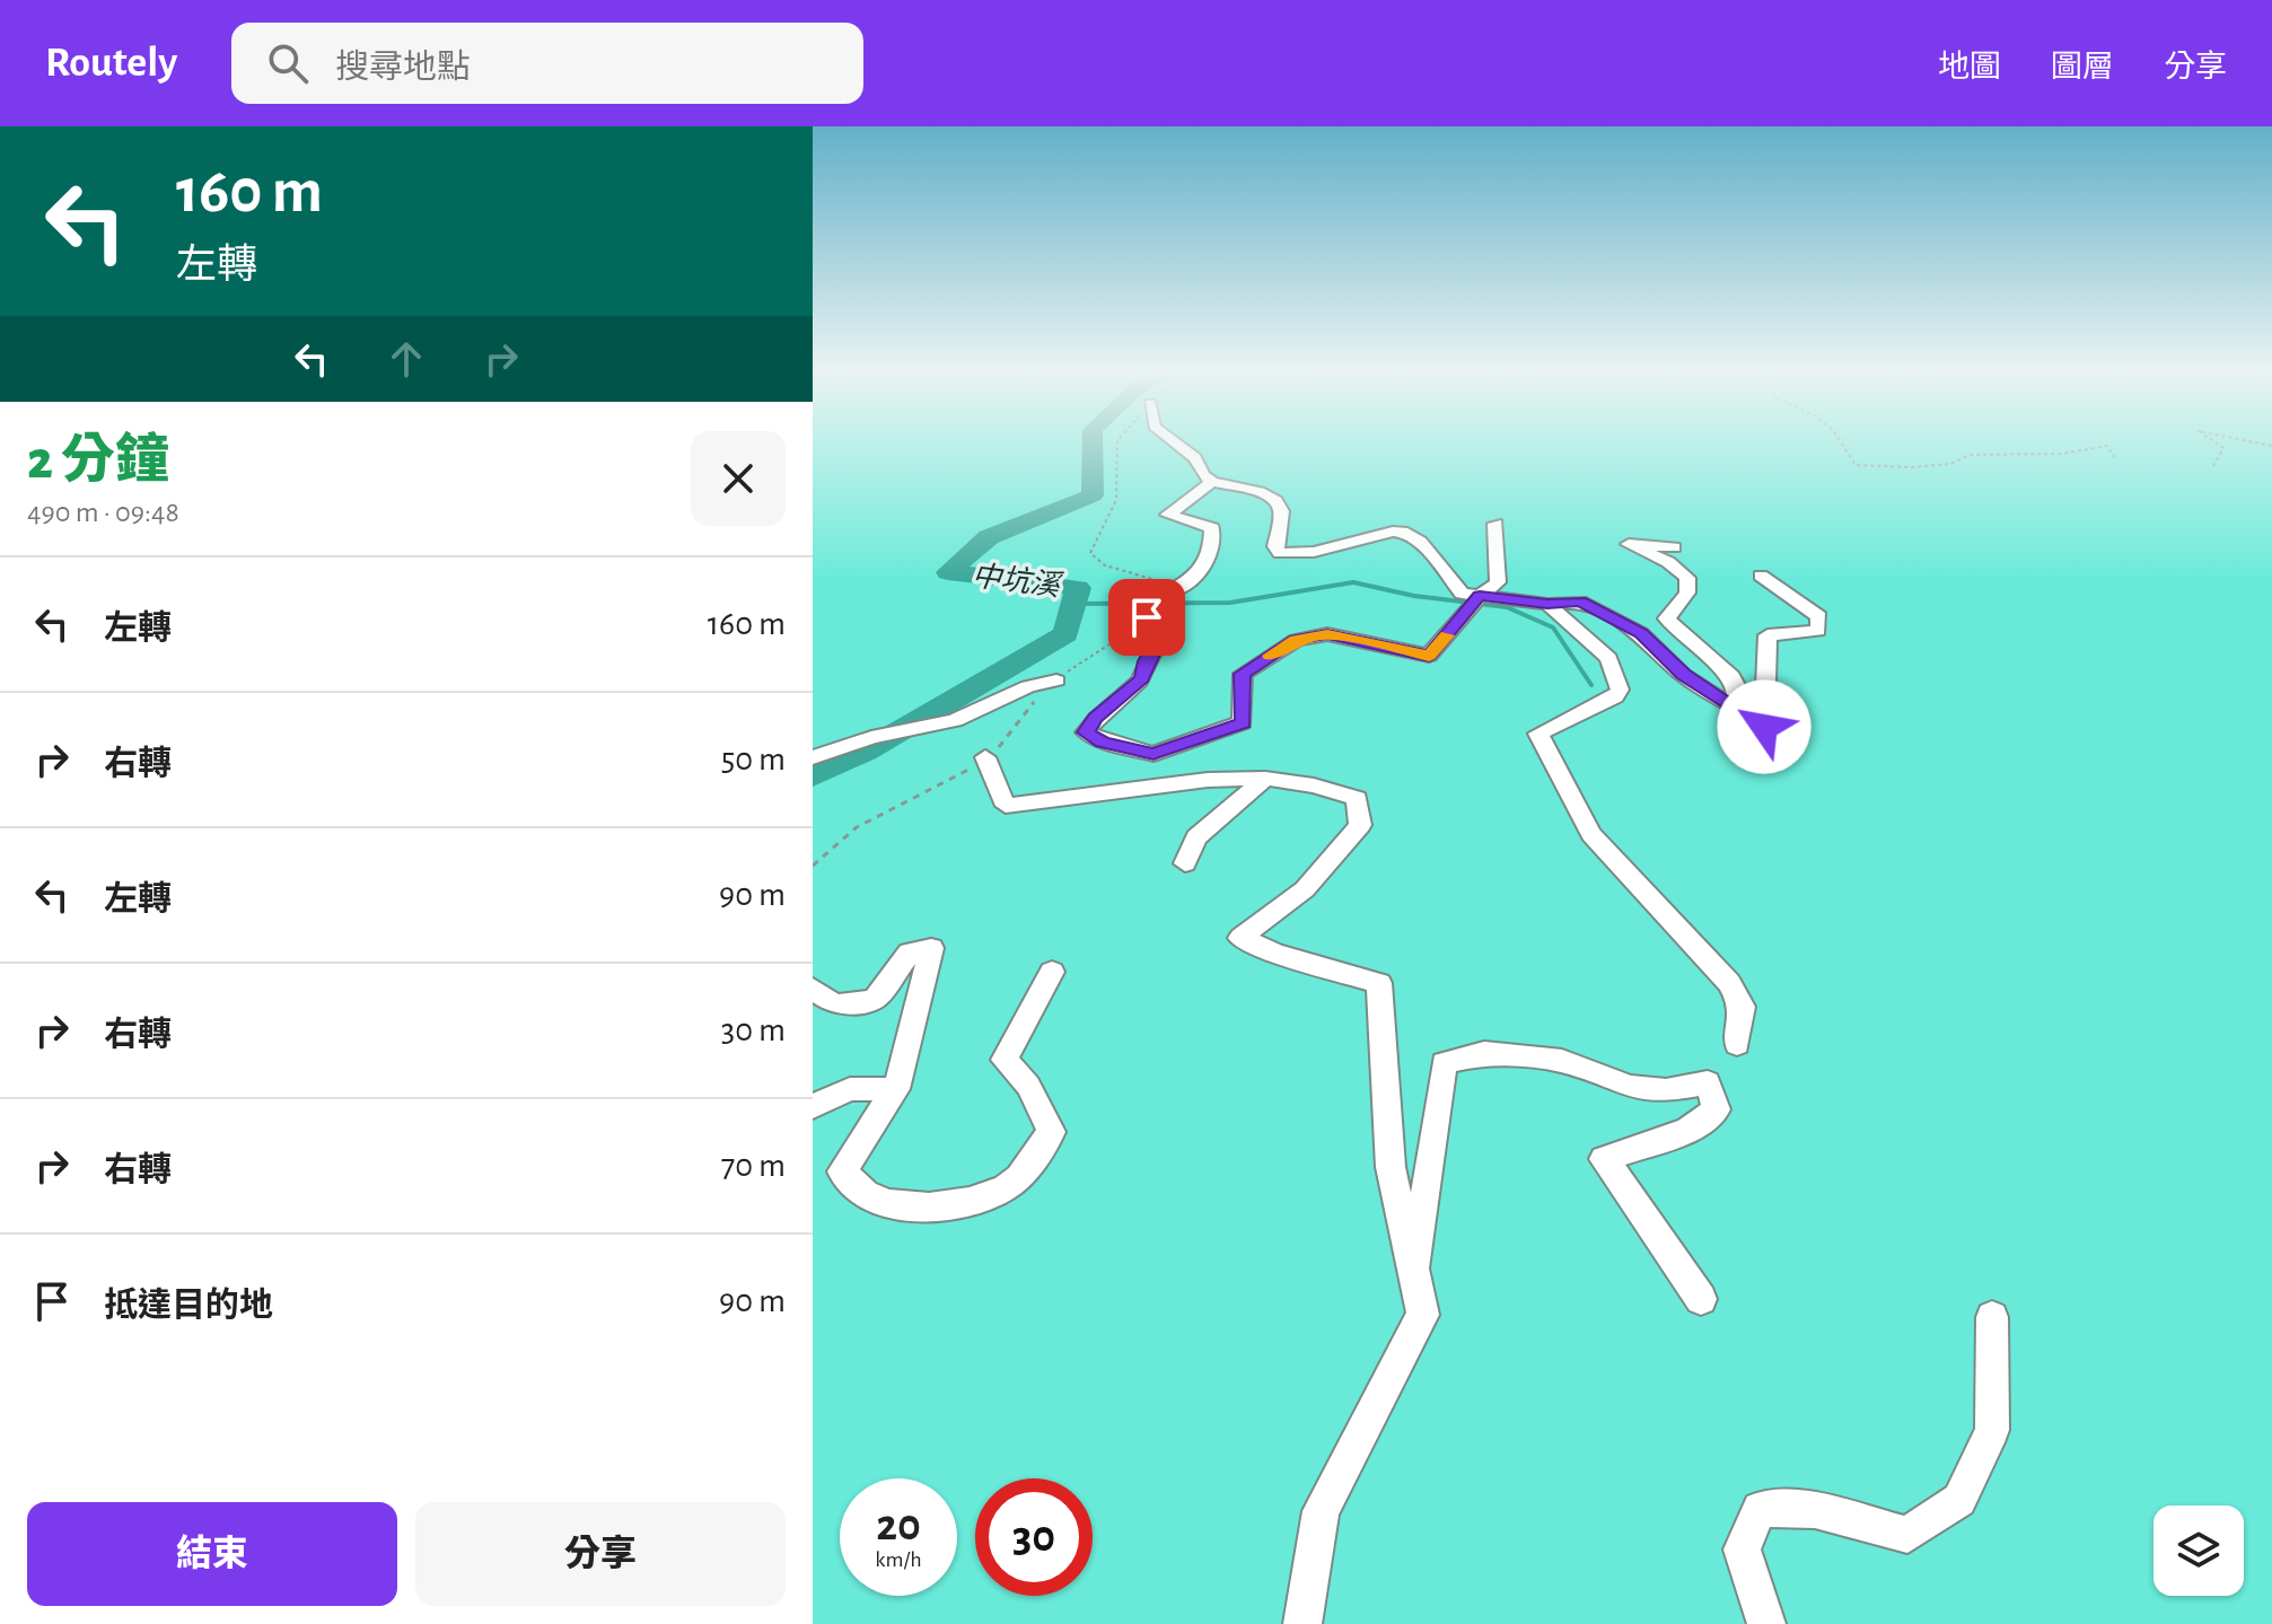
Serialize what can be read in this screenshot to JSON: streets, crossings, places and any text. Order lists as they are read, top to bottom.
{
  "water": ["中坑溪"],
  "page": {
    "header": "Routely",
    "search": "搜尋地點",
    "nav": ["地圖", "圖層", "分享"],
    "turn": ["160 m", "左轉"],
    "heading": ["2 分鐘", "490 m · 09:48"],
    "list": [
      {
        "name": "左轉",
        "value": "160 m"
      },
      {
        "name": "右轉",
        "value": "50 m"
      },
      {
        "name": "左轉",
        "value": "90 m"
      },
      {
        "name": "右轉",
        "value": "30 m"
      },
      {
        "name": "右轉",
        "value": "70 m"
      },
      {
        "name": "抵達目的地",
        "value": "90 m"
      }
    ],
    "speed": "20 km/h",
    "limit": "30",
    "buttons": ["結束", "分享"]
  }
}
